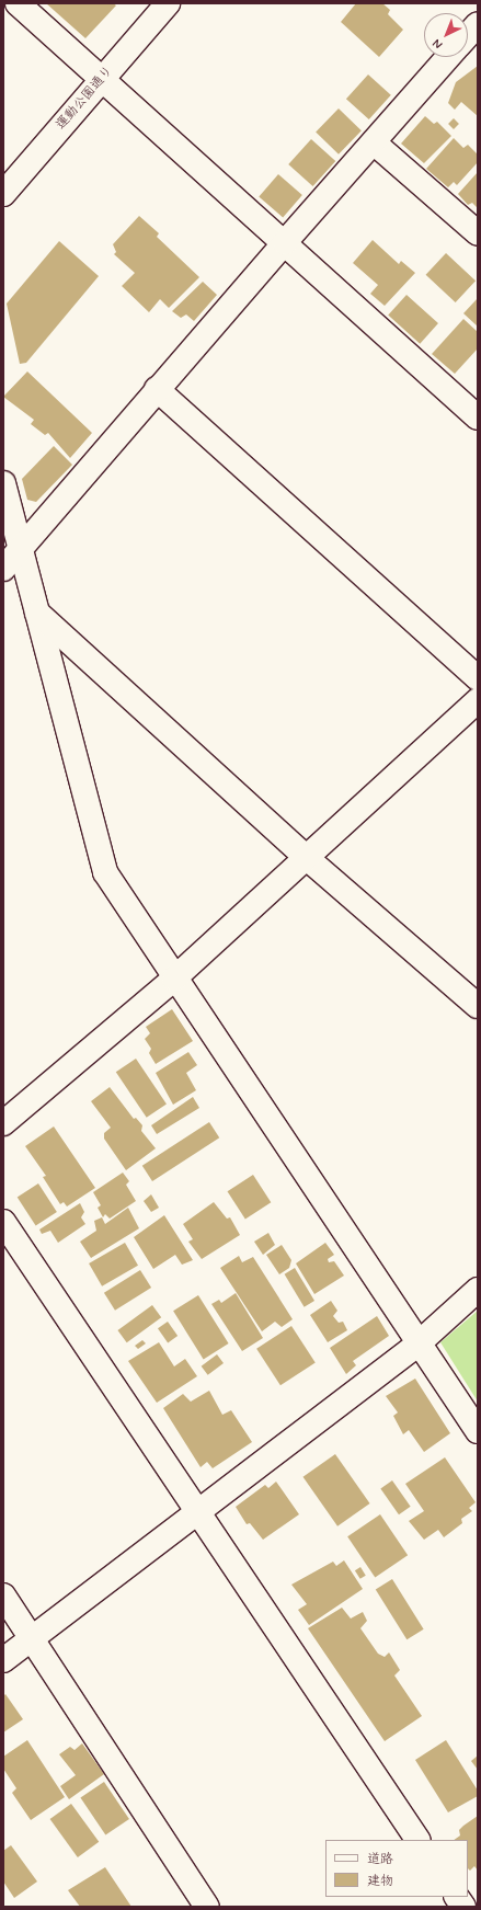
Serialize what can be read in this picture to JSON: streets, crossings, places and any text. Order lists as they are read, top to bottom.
{
  "streets": {
    "street": ["運動公園通り"]
  },
  "legend": ["道路", "建物"],
  "north": "bottom left"
}
